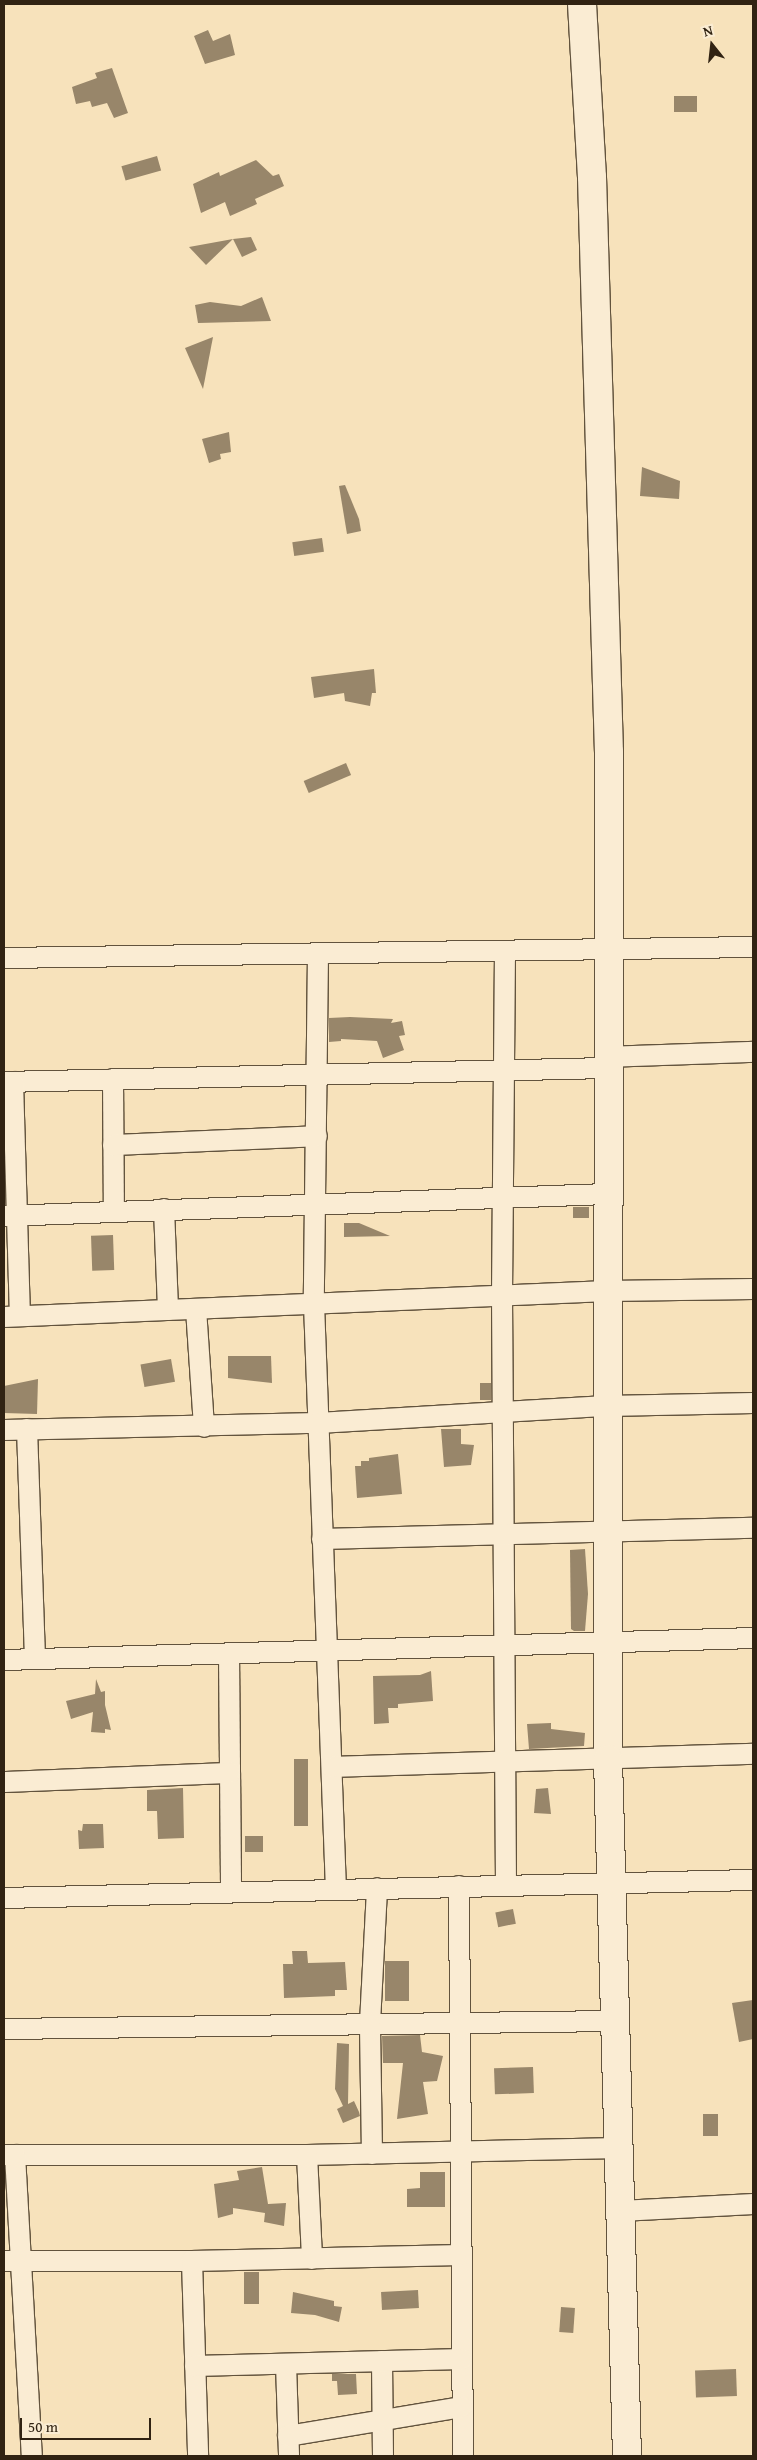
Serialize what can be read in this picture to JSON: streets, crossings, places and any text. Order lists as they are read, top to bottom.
{
  "scale_bar": "50 m",
  "north": "top"
}
